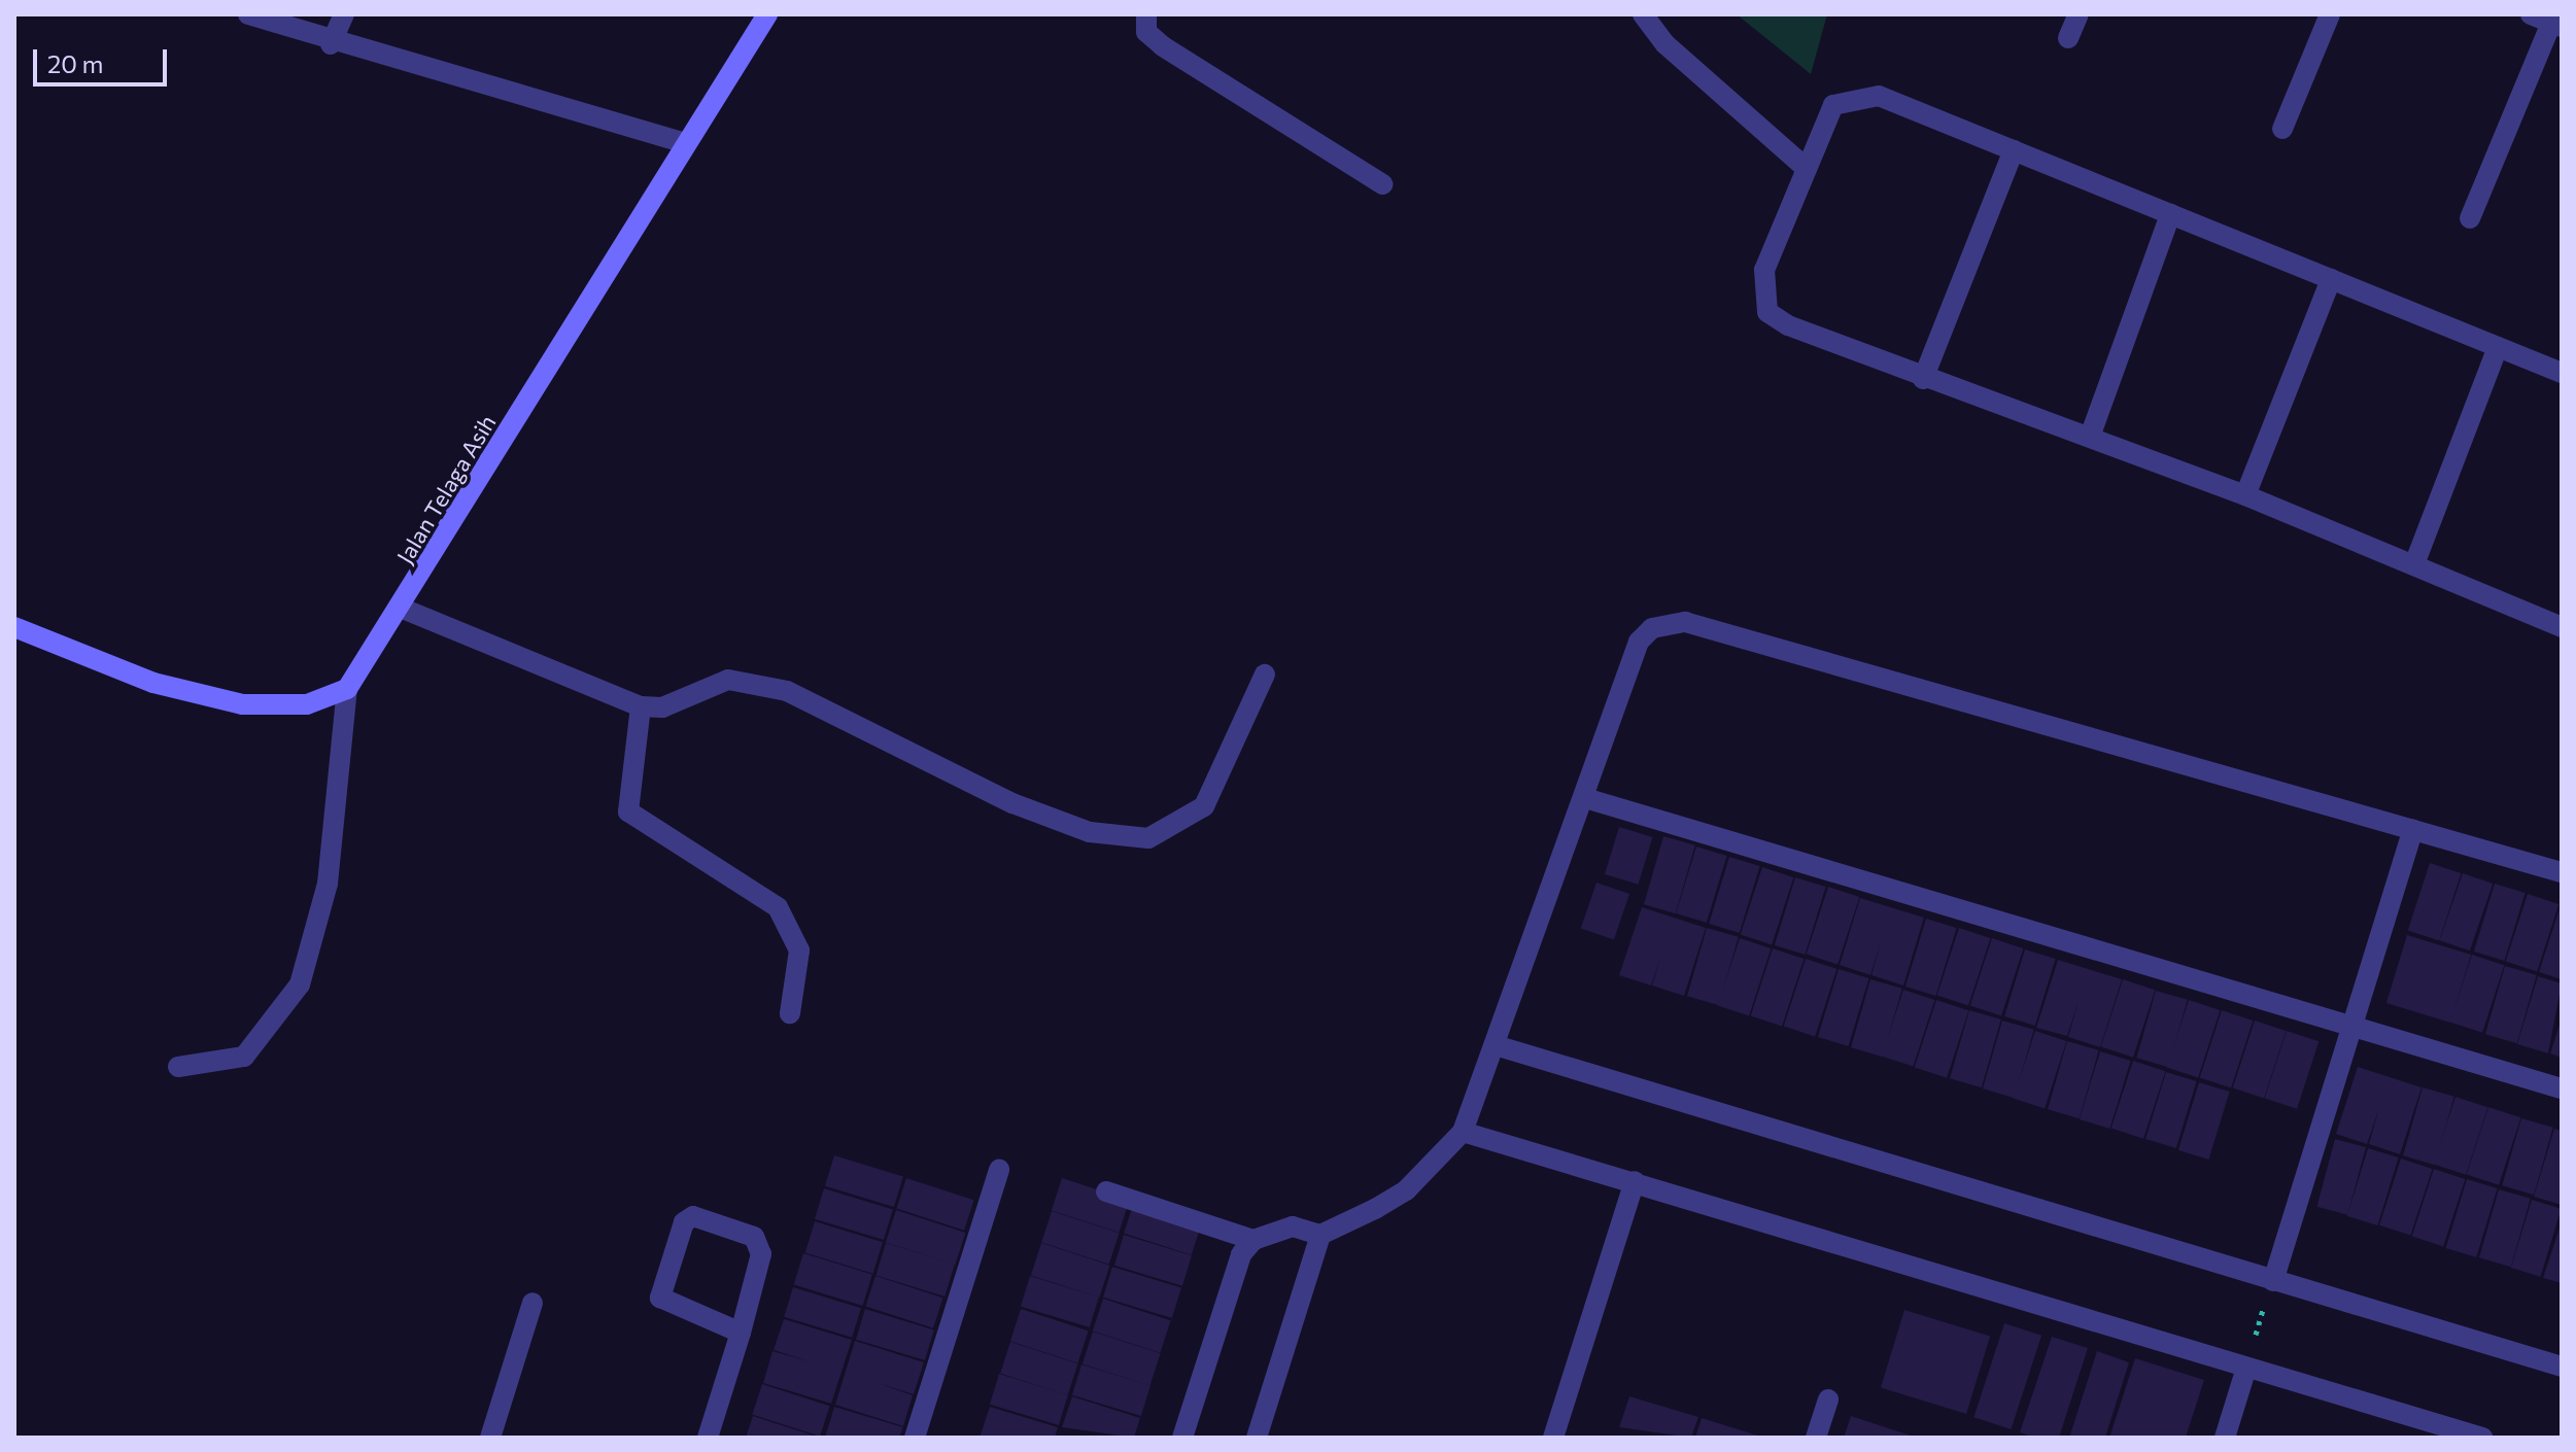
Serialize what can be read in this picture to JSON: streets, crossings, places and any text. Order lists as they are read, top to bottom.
{
  "streets": {
    "street": ["Jalan Telaga Asih"]
  },
  "scale_bar": "20 m"
}
